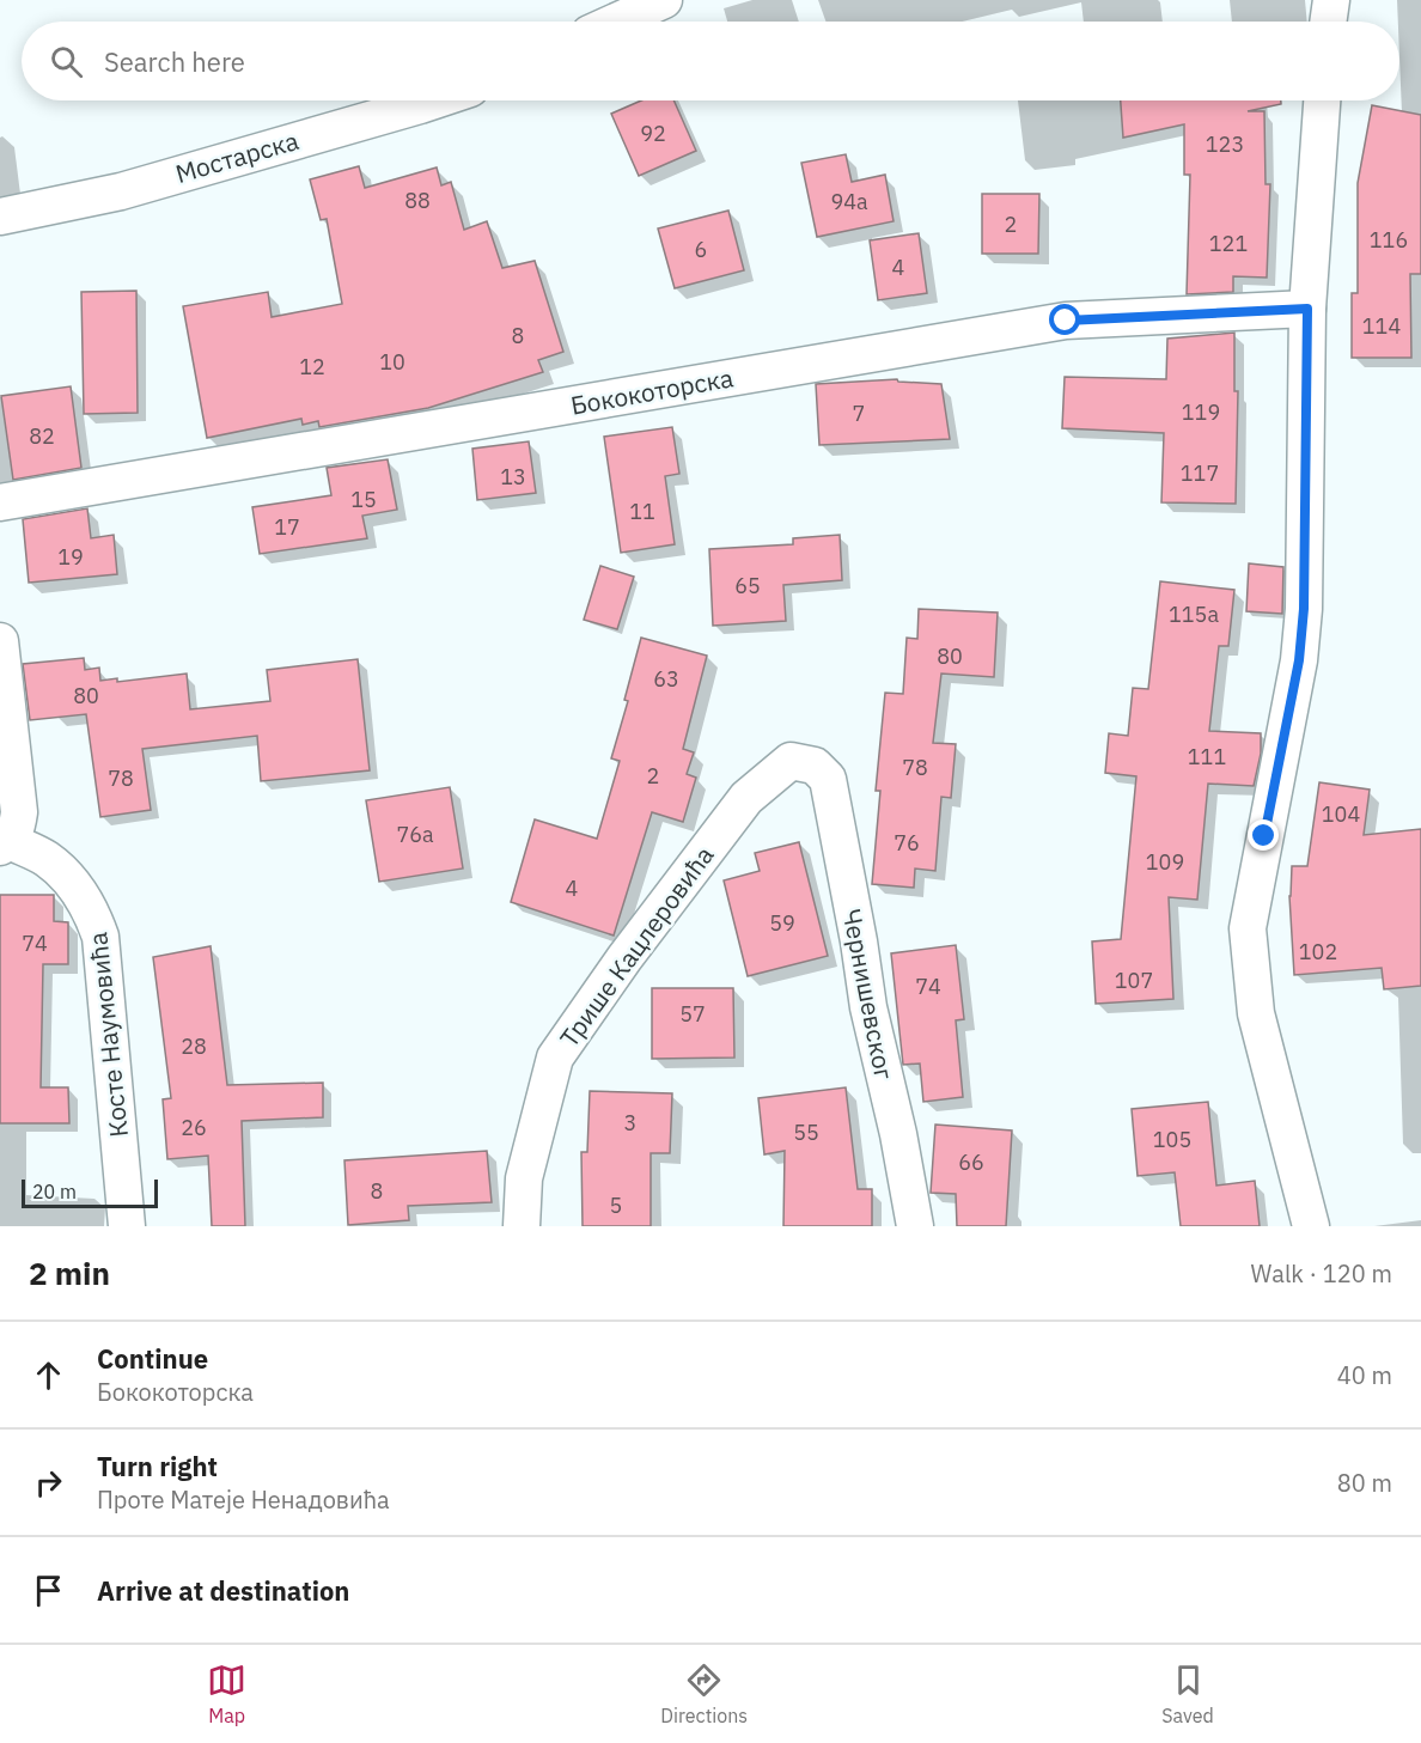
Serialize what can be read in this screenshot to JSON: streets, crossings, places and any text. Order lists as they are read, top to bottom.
{
  "streets": {
    "street": [
      "Мостарска",
      "Бококоторска",
      "Трише Кацлеровића",
      "Чернишевског",
      "Косте Наумовића"
    ]
  },
  "crossings": [
    ["Трише Кацлеровића", "Чернишевског"]
  ],
  "house_numbers": [
    "92",
    "123",
    "88",
    "94a",
    "2",
    "116",
    "121",
    "6",
    "4",
    "114",
    "8",
    "10",
    "12",
    "119",
    "7",
    "82",
    "117",
    "13",
    "15",
    "11",
    "17",
    "19",
    "65",
    "115a",
    "80",
    "63",
    "80",
    "111",
    "78",
    "2",
    "78",
    "104",
    "76a",
    "76",
    "109",
    "4",
    "59",
    "74",
    "102",
    "107",
    "74",
    "57",
    "28",
    "3",
    "26",
    "55",
    "105",
    "66",
    "8",
    "5"
  ],
  "scale_bar": "20 m",
  "page": {
    "search": "Search here",
    "scale": "20 m",
    "heading": ["2 min", "Walk · 120 m"],
    "list": [
      ["Continue", "Бококоторска", "40 m"],
      ["Turn right", "Проте Матеје Ненадовића", "80 m"],
      "Arrive at destination"
    ],
    "nav": ["Map", "Directions", "Saved"]
  }
}
